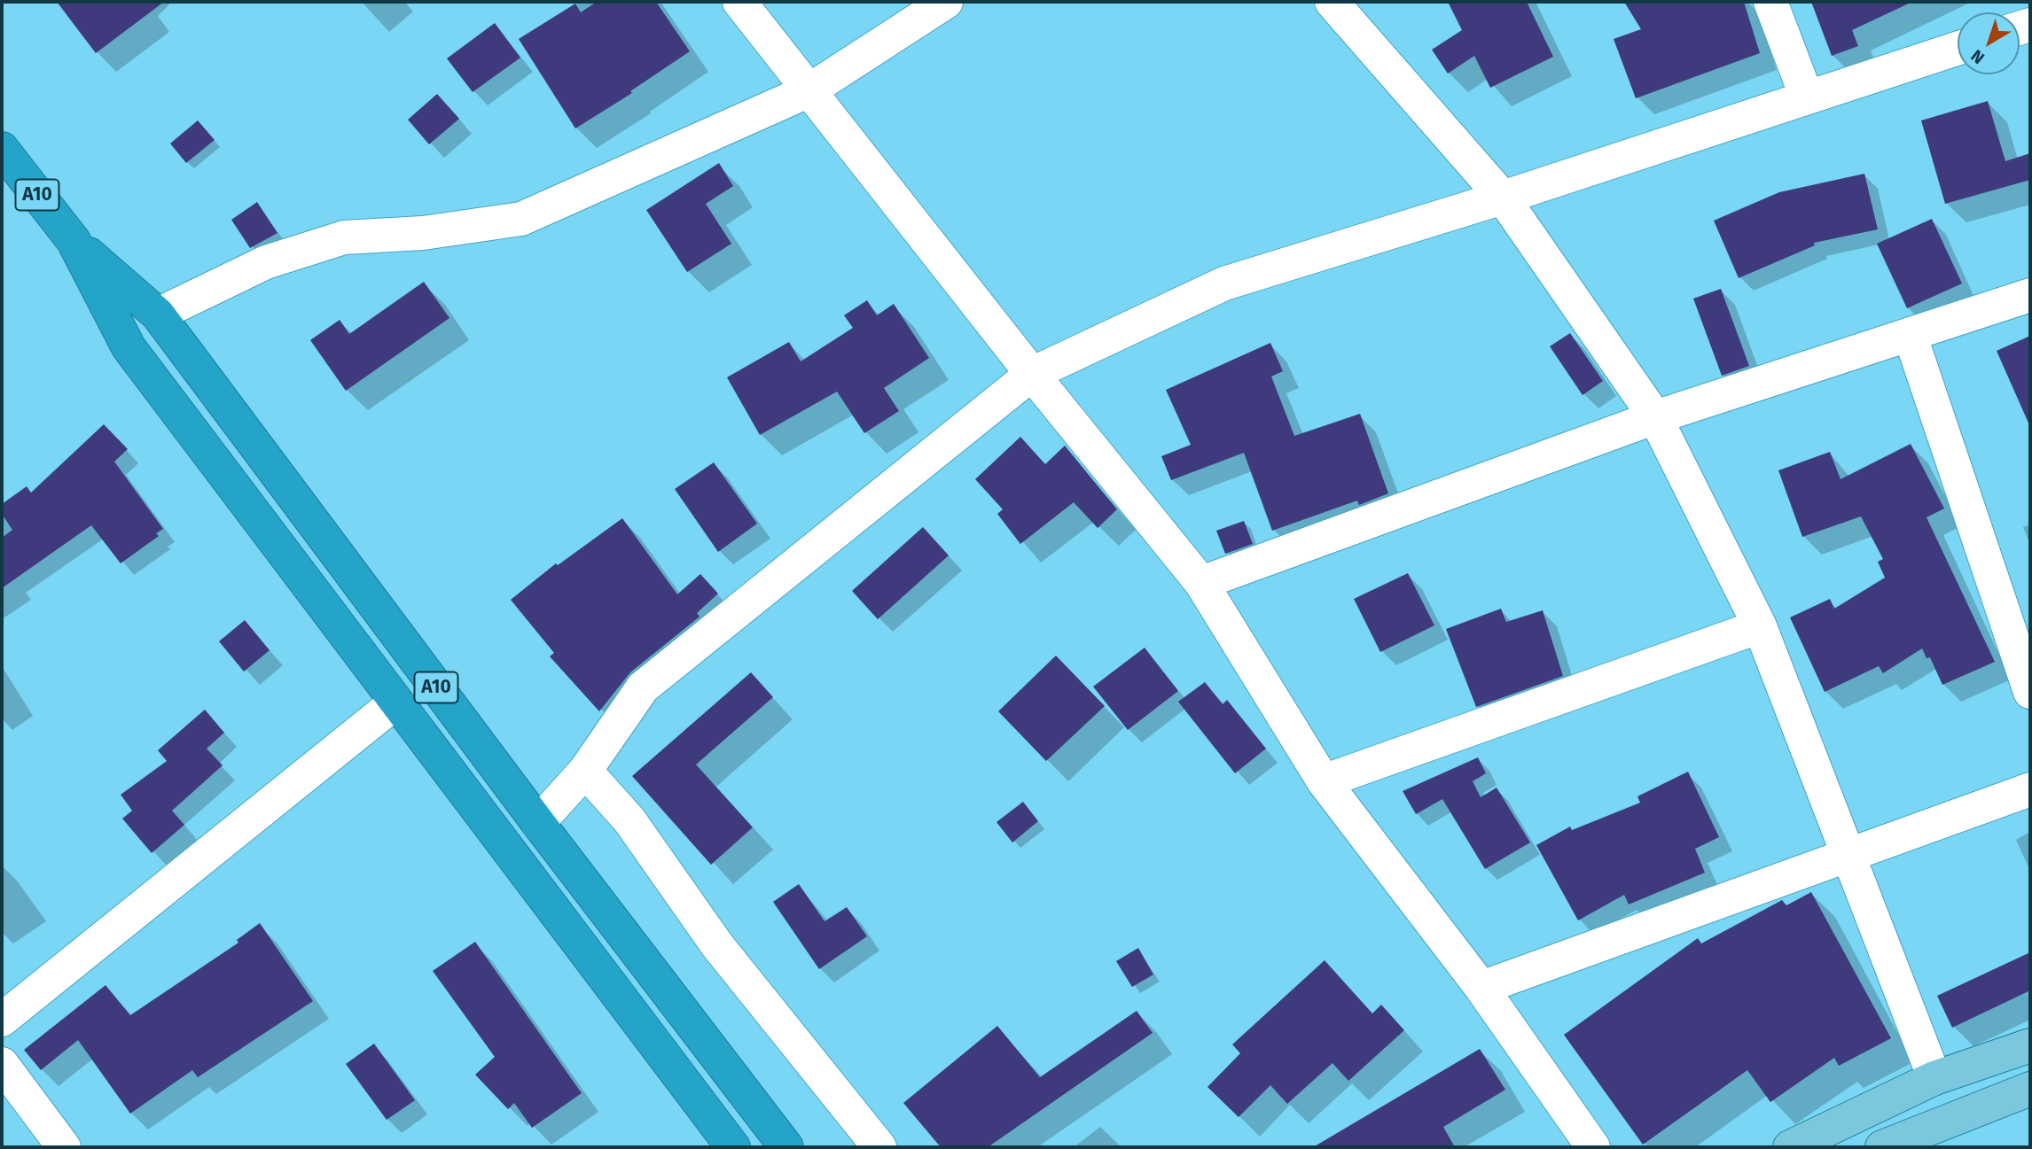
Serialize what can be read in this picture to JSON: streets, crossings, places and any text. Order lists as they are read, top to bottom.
{
  "streets": {
    "highway": ["A10"]
  },
  "north": "bottom left"
}
